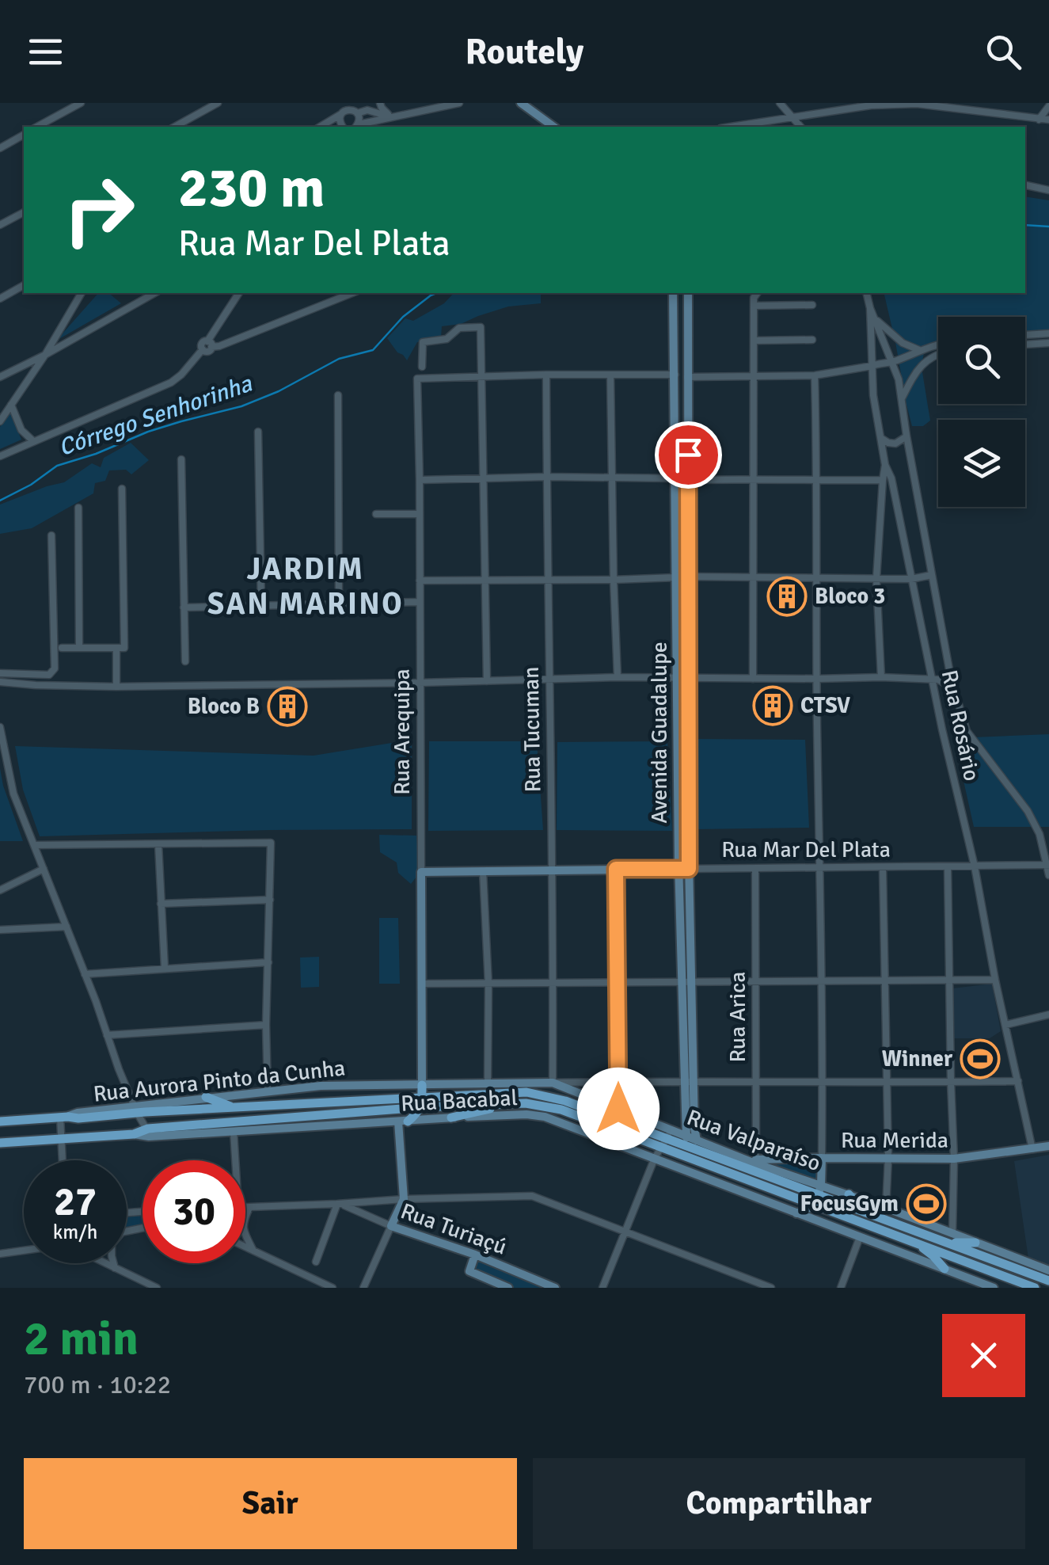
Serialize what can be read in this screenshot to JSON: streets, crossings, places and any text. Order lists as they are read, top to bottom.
{
  "streets": {
    "street": [
      "Rua Rosário",
      "Rua Tucuman",
      "Rua Arequipa",
      "Avenida Guadalupe",
      "Rua Mar Del Plata",
      "Rua Arica",
      "Rua Aurora Pinto da Cunha",
      "Rua Bacabal",
      "Rua Valparaíso",
      "Rua Merida",
      "Rua Turiaçú"
    ]
  },
  "crossings": [
    ["Rua Rosário", "Rua Mar Del Plata"],
    ["Rua Rosário", "Rua Merida"],
    ["Rua Tucuman", "Rua Mar Del Plata"],
    ["Rua Tucuman", "Rua Valparaíso"],
    ["Rua Arequipa", "Rua Mar Del Plata"],
    ["Rua Arequipa", "Rua Aurora Pinto da Cunha"],
    ["Rua Arequipa", "Rua Valparaíso"],
    ["Avenida Guadalupe", "Rua Mar Del Plata"],
    ["Avenida Guadalupe", "Rua Bacabal"],
    ["Avenida Guadalupe", "Rua Valparaíso"],
    ["Rua Mar Del Plata", "Rua Arica"],
    ["Rua Arica", "Rua Valparaíso"],
    ["Rua Arica", "Rua Merida"],
    ["Rua Aurora Pinto da Cunha", "Rua Valparaíso"],
    ["Rua Valparaíso", "Rua Merida"]
  ],
  "districts": ["JARDIM SAN MARINO"],
  "water": ["Córrego Senhorinha"],
  "places": {
    "building": ["Bloco 3", "CTSV", "Bloco B"],
    "sports": ["Winner", "FocusGym"]
  },
  "page": {
    "header": "Routely",
    "turn": ["230 m", "Rua Mar Del Plata"],
    "speed": "27 km/h",
    "limit": "30",
    "heading": ["2 min", "700 m · 10:22"],
    "buttons": ["Sair", "Compartilhar"]
  }
}
